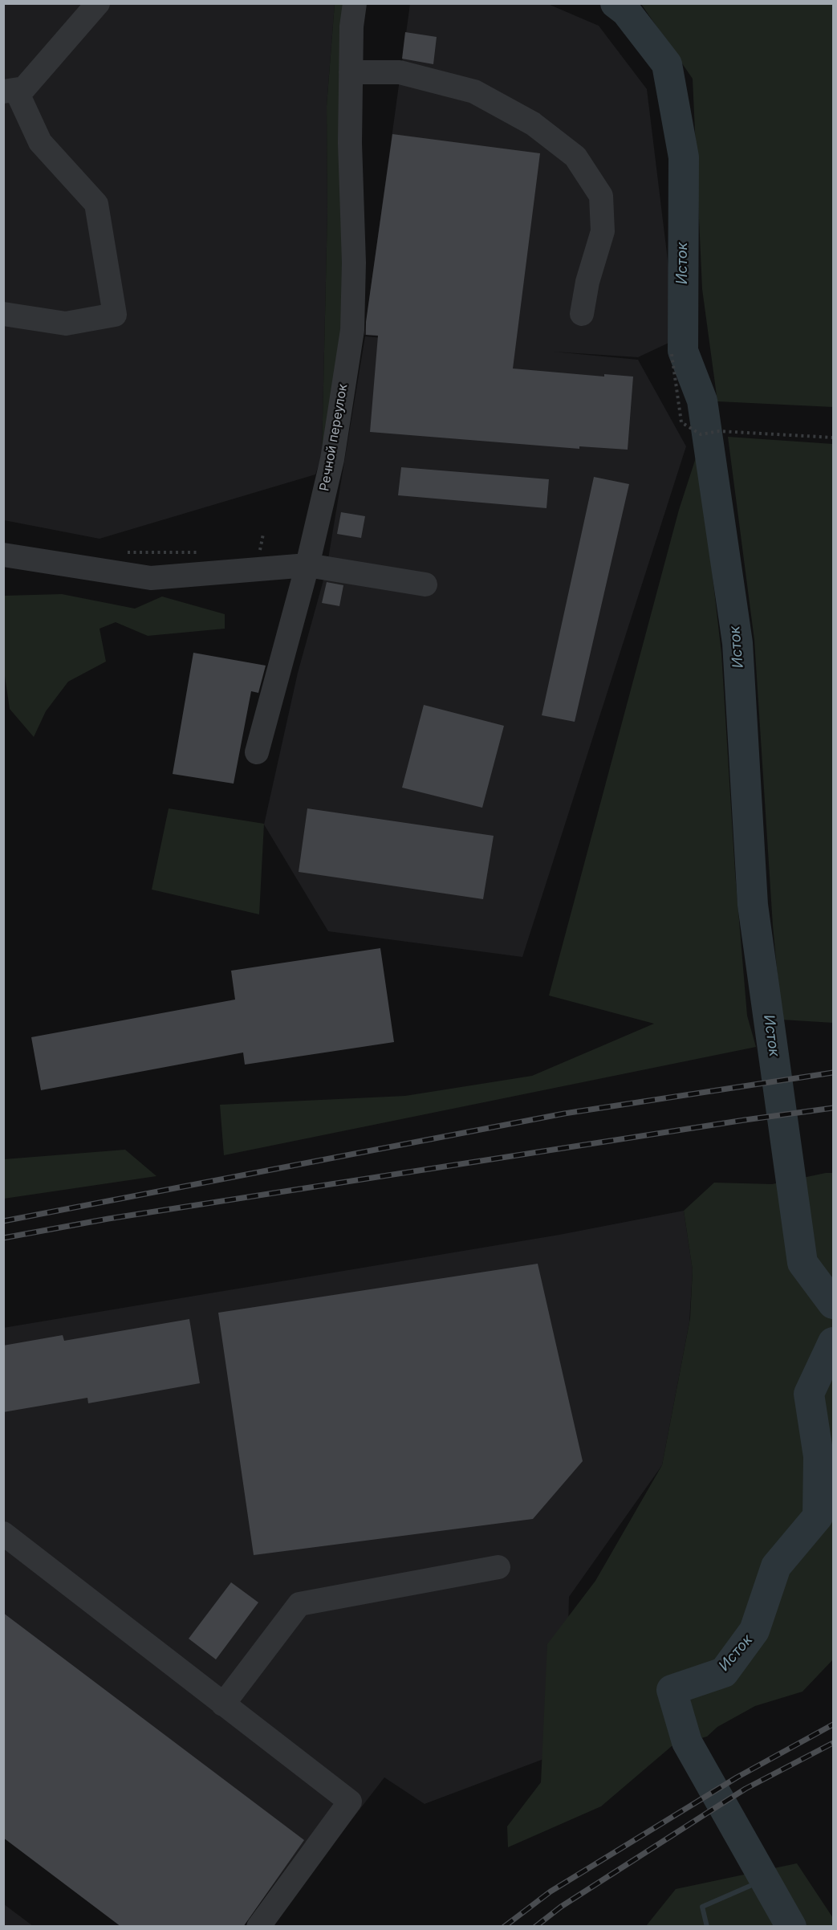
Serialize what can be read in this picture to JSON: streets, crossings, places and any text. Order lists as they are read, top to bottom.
{
  "streets": {
    "street": ["Речной переулок"]
  },
  "water": ["Исток"]
}
